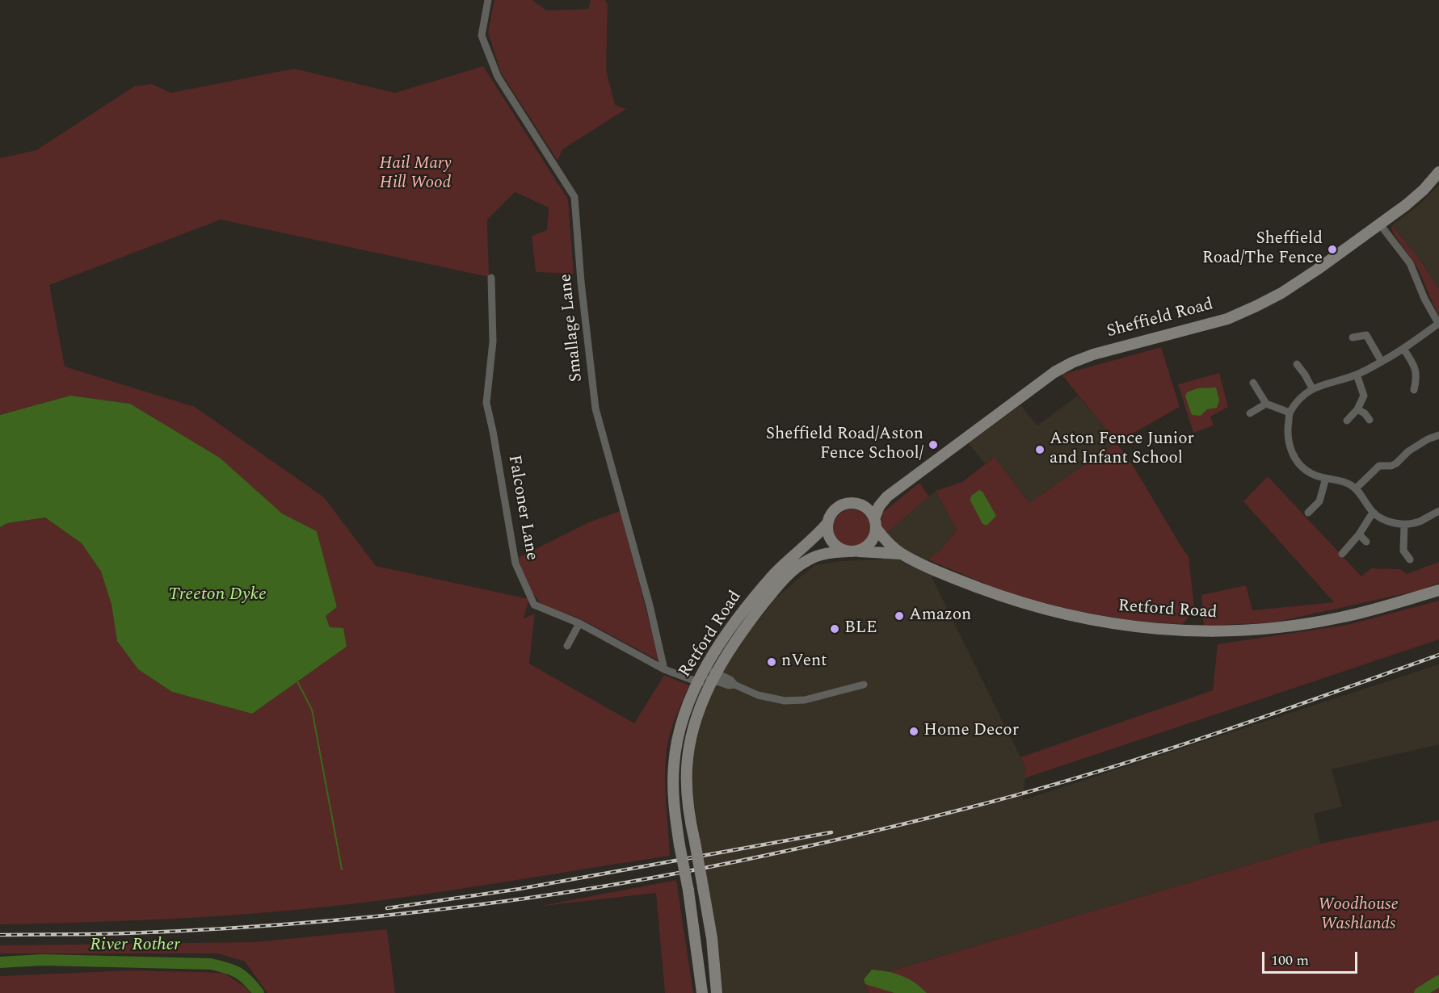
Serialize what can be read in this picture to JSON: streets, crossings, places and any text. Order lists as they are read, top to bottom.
{
  "streets": {
    "main road": ["Sheffield Road", "Retford Road"],
    "street": ["Smallage Lane", "Falconer Lane"]
  },
  "crossings": [
    ["Sheffield Road", "Retford Road"],
    ["Smallage Lane", "Falconer Lane"],
    ["Falconer Lane", "Retford Road"]
  ],
  "water": ["Treeton Dyke", "River Rother"],
  "parks": ["Hail Mary Hill Wood", "Woodhouse Washlands"],
  "places": [
    "Sheffield Road/The Fence",
    "Sheffield Road/Aston Fence School/",
    "Aston Fence Junior and Infant School",
    "Amazon",
    "BLE",
    "nVent",
    "Home Decor"
  ],
  "scale_bar": "100 m"
}
